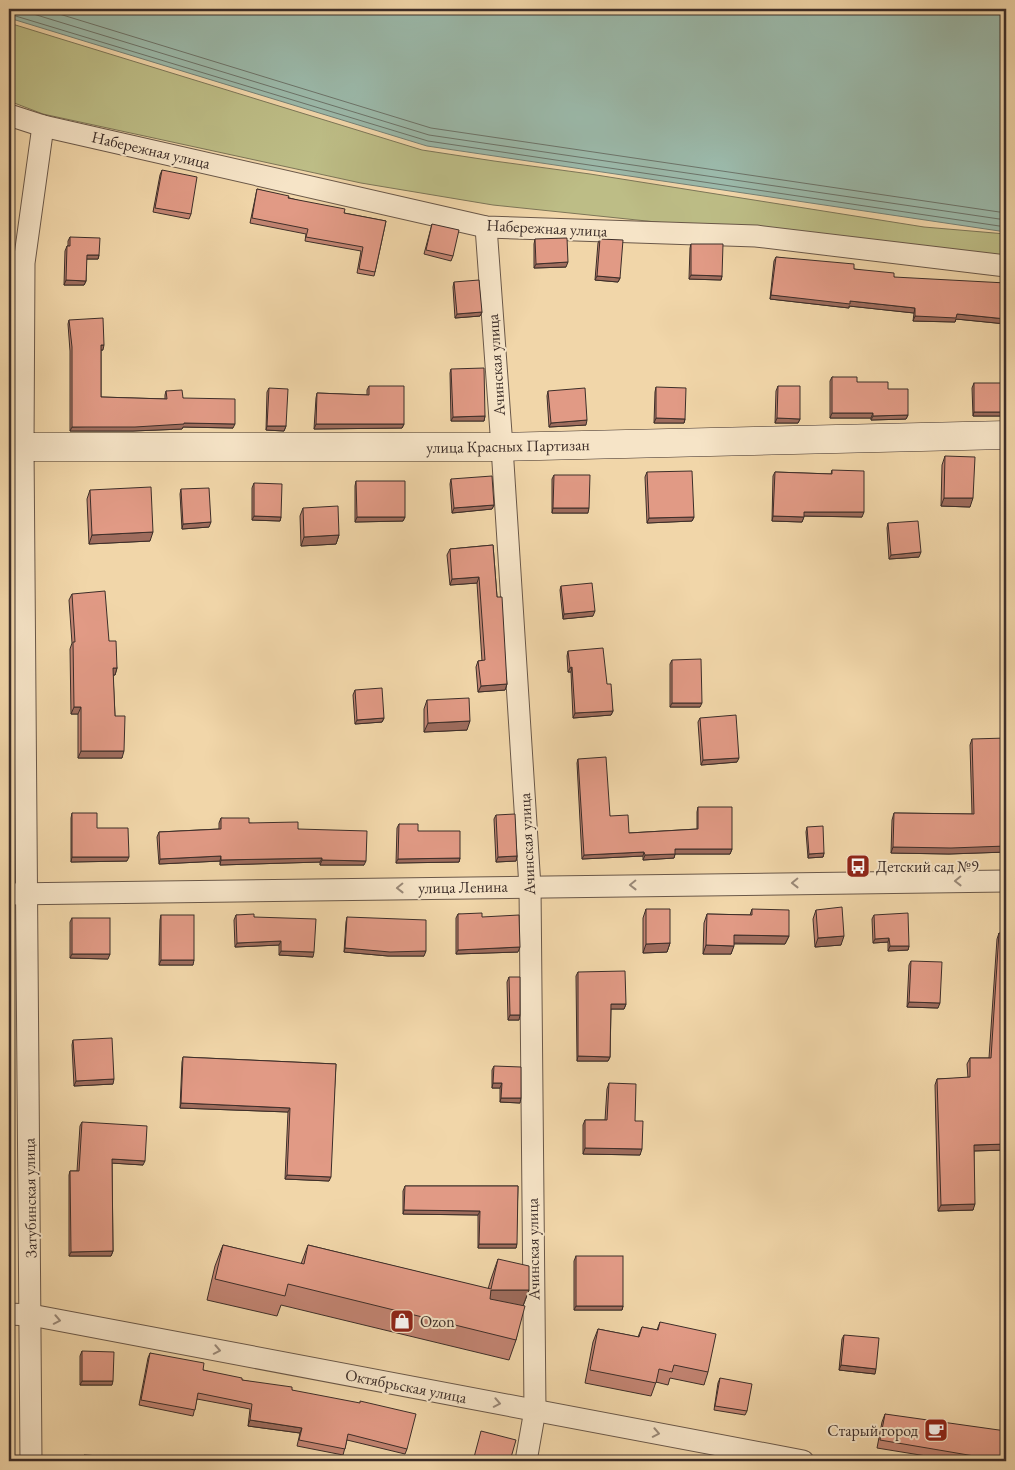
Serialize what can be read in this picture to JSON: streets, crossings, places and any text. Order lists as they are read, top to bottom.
{
  "streets": {
    "main road": ["улица Красных Партизан"],
    "street": [
      "Набережная улица",
      "Ачинская улица",
      "улица Ленина",
      "Затубинская улица",
      "Октябрьская улица"
    ]
  },
  "crossings": [
    ["Набережная улица", "Ачинская улица"],
    ["Набережная улица", "Затубинская улица"],
    ["Ачинская улица", "улица Красных Партизан"],
    ["Ачинская улица", "улица Ленина"],
    ["Ачинская улица", "Октябрьская улица"],
    ["улица Красных Партизан", "Затубинская улица"],
    ["улица Ленина", "Затубинская улица"],
    ["Затубинская улица", "Октябрьская улица"]
  ],
  "one_way": ["улица Ленина", "Октябрьская улица"],
  "places": {
    "bus stop": ["Детский сад №9"],
    "shop": ["Ozon"],
    "cafe": ["Старый город"]
  }
}
